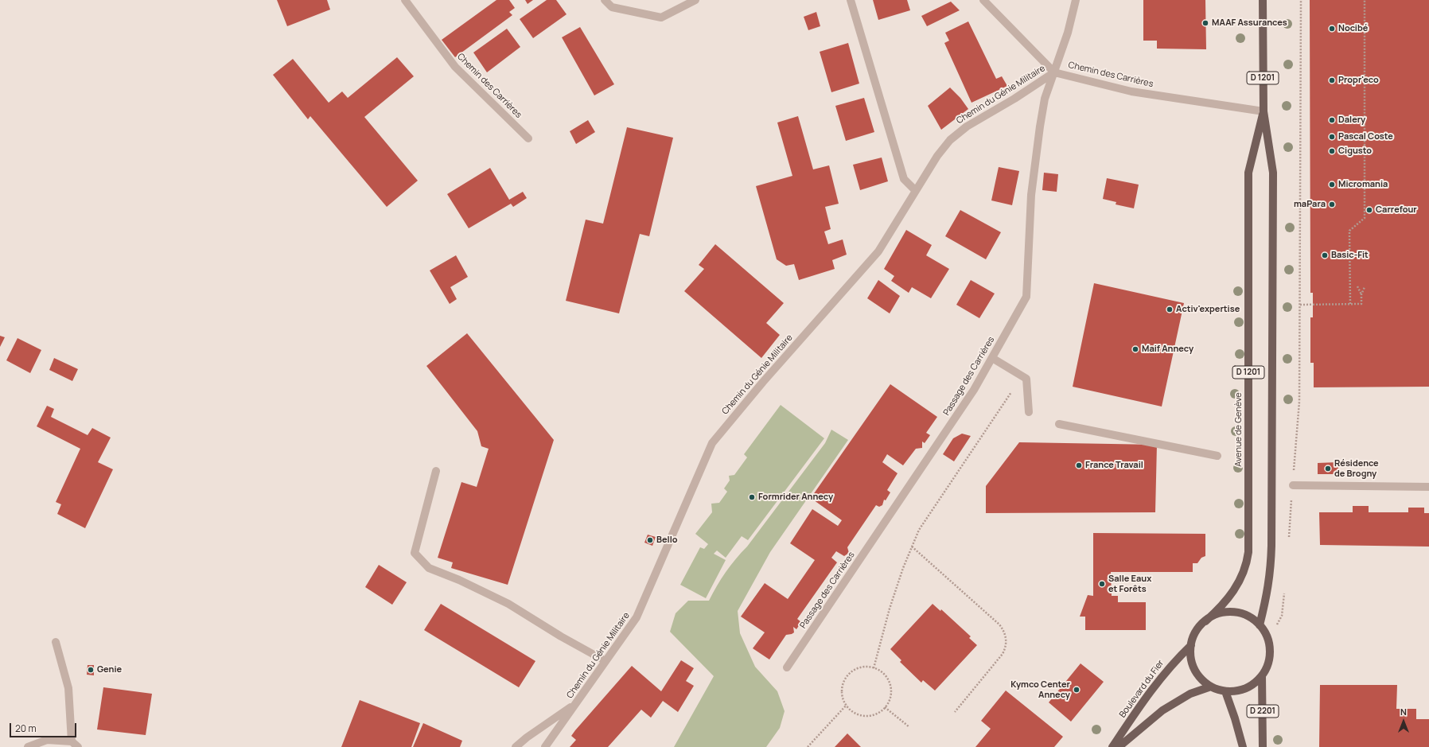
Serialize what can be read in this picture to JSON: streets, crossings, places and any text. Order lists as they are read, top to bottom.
{
  "streets": {
    "main road": [
      "D 1201",
      "Avenue de Genève",
      "Boulevard du Fier",
      "D 2201"
    ],
    "street": ["Chemin des Carrières", "Chemin du Génie Militaire", "Passage des Carrières"]
  },
  "crossings": [
    ["Chemin des Carrières", "Chemin du Génie Militaire"],
    ["Chemin des Carrières", "Passage des Carrières"],
    ["Chemin des Carrières", "Avenue de Genève"],
    ["Chemin du Génie Militaire", "Passage des Carrières"],
    ["Avenue de Genève", "Boulevard du Fier"],
    ["Avenue de Genève", "D 2201"],
    ["Boulevard du Fier", "D 2201"]
  ],
  "places": [
    "MAAF Assurances",
    "Nocibé",
    "Propr'eco",
    "Dalery",
    "Pascal Coste",
    "Cigusto",
    "Micromania",
    "maPara",
    "Carrefour",
    "Basic-Fit",
    "Activ'expertise",
    "Maif Annecy",
    "France Travail",
    "Résidence de Brogny",
    "Formrider Annecy",
    "Bello",
    "Salle Eaux et Forêts",
    "Genie",
    "Kymco Center Annecy"
  ],
  "scale_bar": "20 m",
  "north": "top"
}
